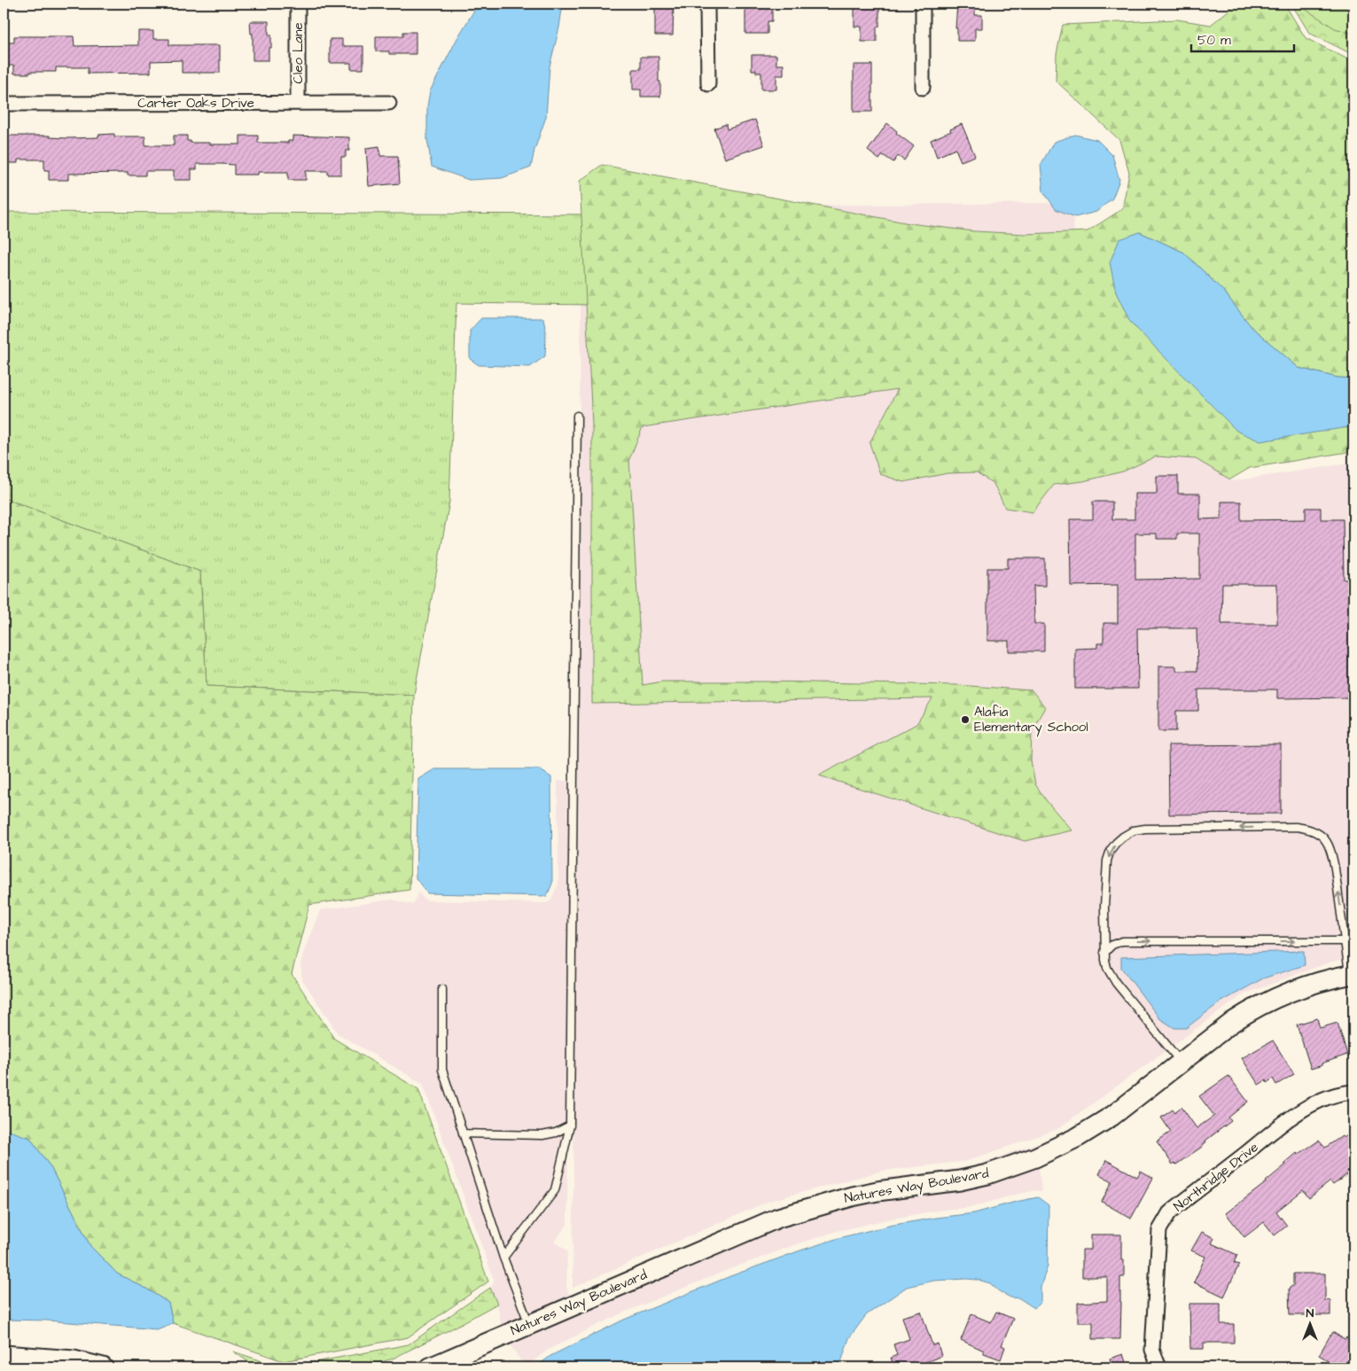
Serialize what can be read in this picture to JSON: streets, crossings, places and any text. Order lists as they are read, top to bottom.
{
  "streets": {
    "street": [
      "Cleo Lane",
      "Carter Oaks Drive",
      "Northridge Drive",
      "Natures Way Boulevard"
    ]
  },
  "crossings": [
    ["Cleo Lane", "Carter Oaks Drive"]
  ],
  "places": ["Alafia Elementary School"],
  "scale_bar": "50 m",
  "north": "top"
}
